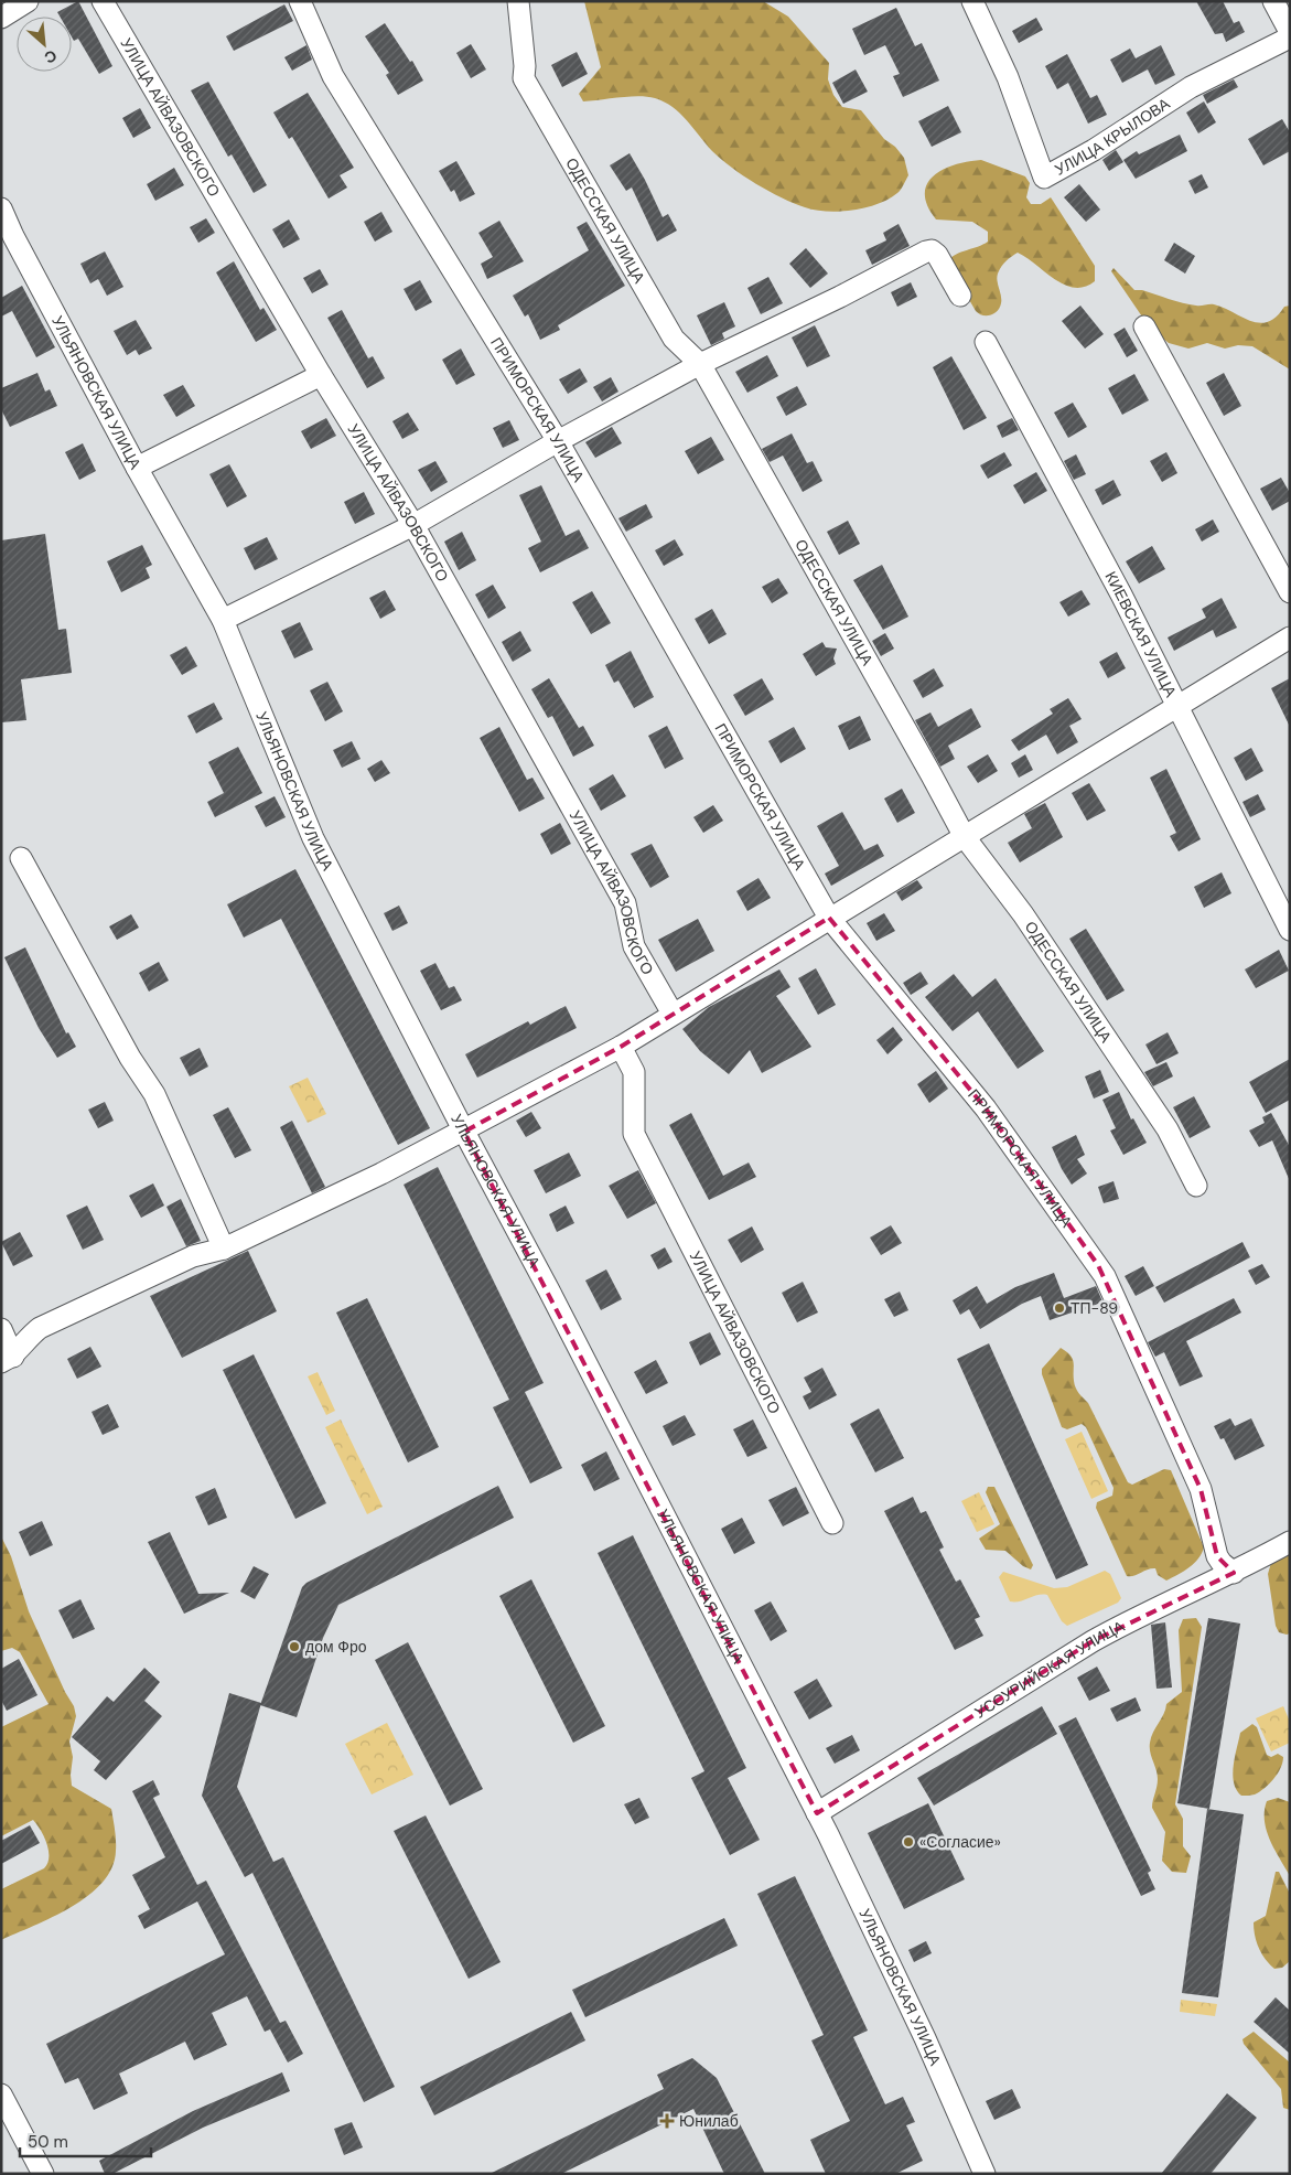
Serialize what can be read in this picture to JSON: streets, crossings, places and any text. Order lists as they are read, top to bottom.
{
  "streets": {
    "street": [
      "УЛИЦА АЙВАЗОВСКОГО",
      "УЛИЦА КРЫЛОВА",
      "ОДЕССКАЯ УЛИЦА",
      "УЛЬЯНОВСКАЯ УЛИЦА",
      "ПРИМОРСКАЯ УЛИЦА",
      "КИЕВСКАЯ УЛИЦА",
      "УССУРИЙСКАЯ УЛИЦА"
    ]
  },
  "crossings": [
    ["УЛЬЯНОВСКАЯ УЛИЦА", "УССУРИЙСКАЯ УЛИЦА"],
    ["ПРИМОРСКАЯ УЛИЦА", "УССУРИЙСКАЯ УЛИЦА"]
  ],
  "places": {
    "other": ["ТП-89", "дом Фро", "«Согласие»"],
    "health": ["Юнилаб"]
  },
  "scale_bar": "50 m",
  "north": "bottom right"
}
